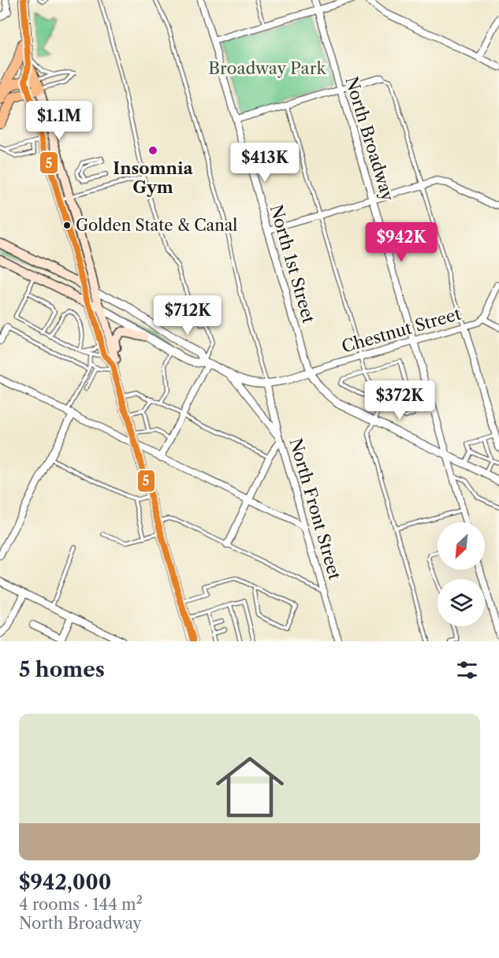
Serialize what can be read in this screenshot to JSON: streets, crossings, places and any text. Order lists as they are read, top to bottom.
{
  "streets": {
    "street": [
      "North Broadway",
      "North 1st Street",
      "Chestnut Street",
      "North Front Street"
    ]
  },
  "crossings": [
    ["North Broadway", "Chestnut Street"],
    ["North 1st Street", "Chestnut Street"]
  ],
  "parks": ["Broadway Park"],
  "places": ["Insomnia Gym", "Golden State & Canal"],
  "lines": ["transit line 5"],
  "north": "bottom left",
  "page": {
    "price": [
      "$1.1M",
      "$413K",
      "$942K",
      "$712K",
      "$372K"
    ],
    "heading": "5 homes",
    "list": [
      {
        "name": "$942,000",
        "note": "4 rooms · 144 m² · North Broadway"
      }
    ]
  }
}
